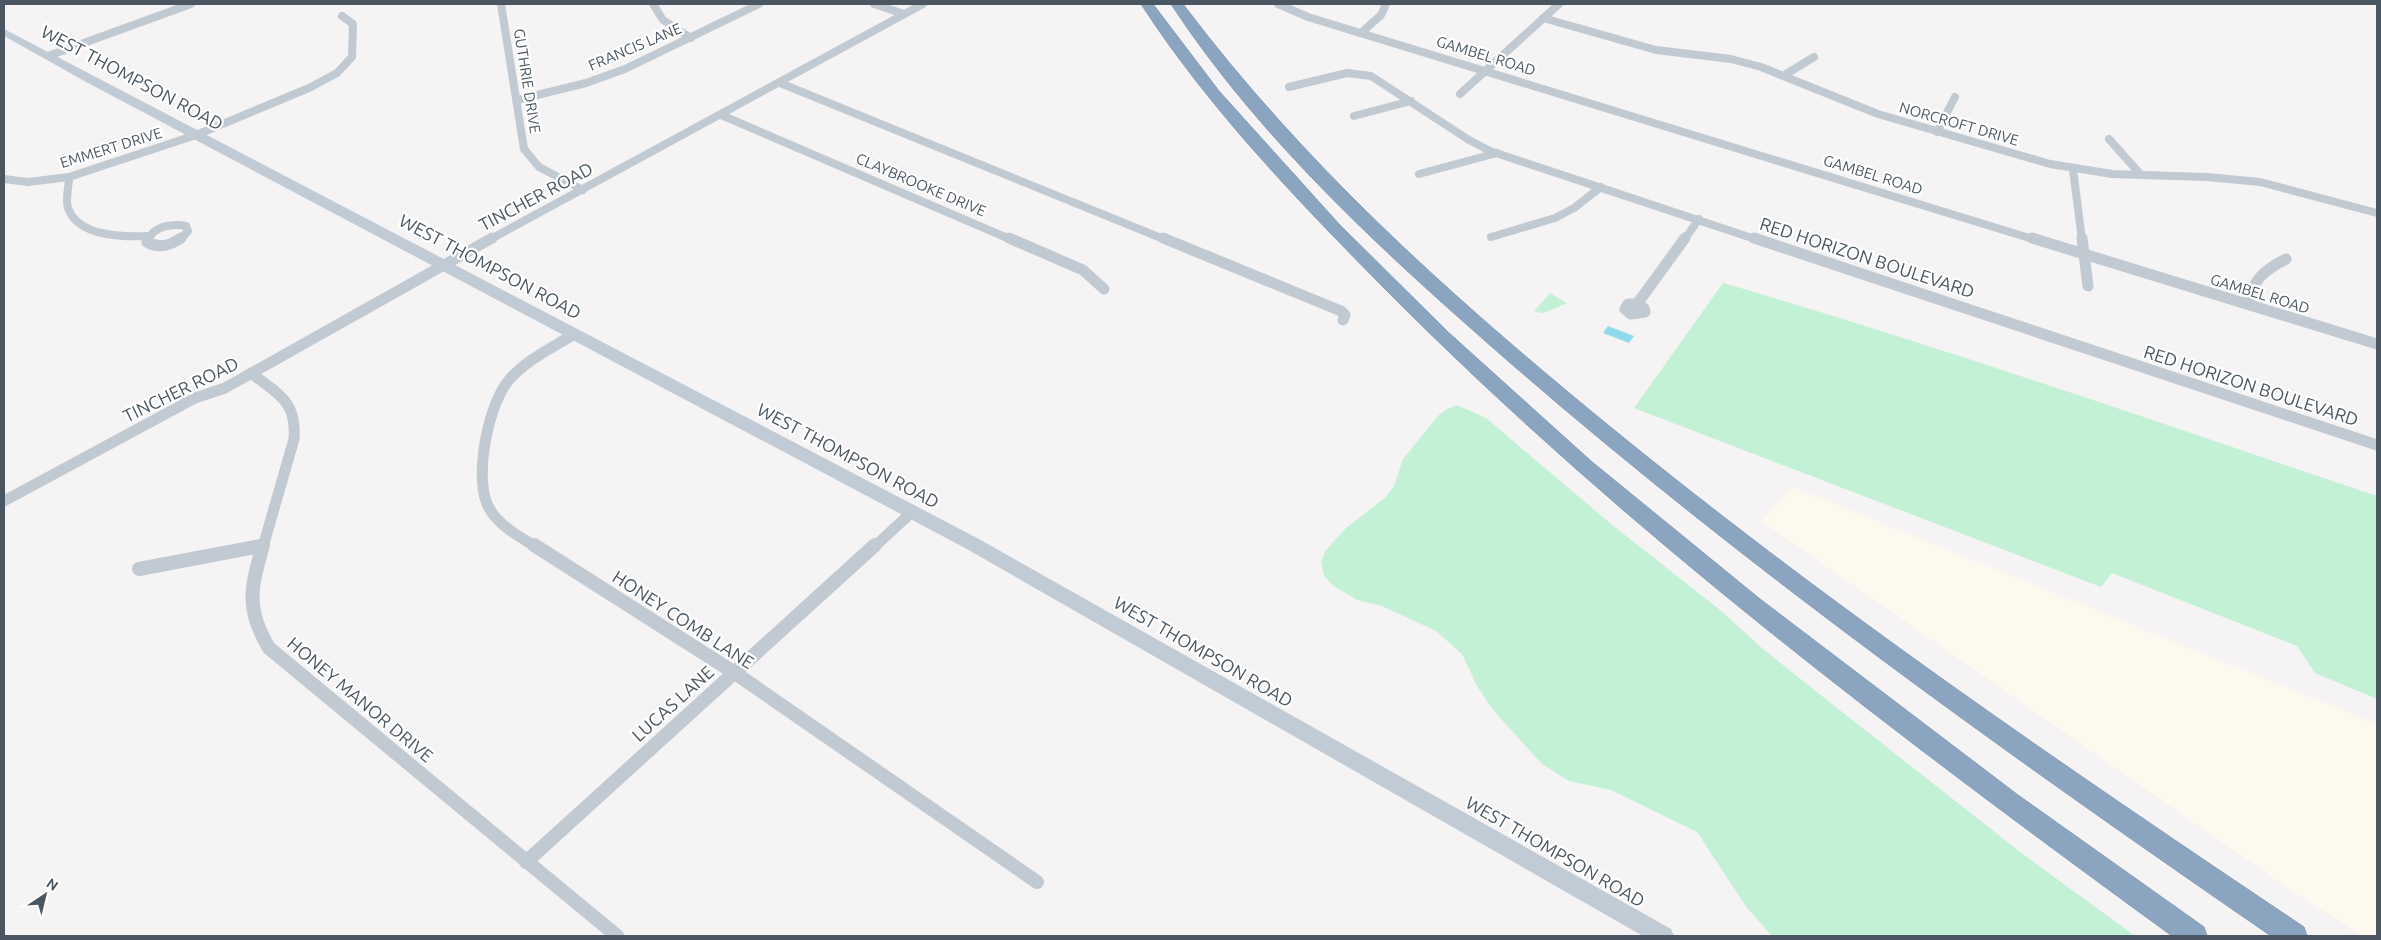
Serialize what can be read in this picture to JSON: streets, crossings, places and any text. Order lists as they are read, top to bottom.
{
  "streets": {
    "main road": ["WEST THOMPSON ROAD"],
    "street": [
      "FRANCIS LANE",
      "GAMBEL ROAD",
      "GUTHRIE DRIVE",
      "NORCROFT DRIVE",
      "EMMERT DRIVE",
      "CLAYBROOKE DRIVE",
      "TINCHER ROAD",
      "RED HORIZON BOULEVARD",
      "HONEY COMB LANE",
      "HONEY MANOR DRIVE",
      "LUCAS LANE"
    ]
  },
  "crossings": [
    ["FRANCIS LANE", "GUTHRIE DRIVE"],
    ["WEST THOMPSON ROAD", "EMMERT DRIVE"],
    ["WEST THOMPSON ROAD", "TINCHER ROAD"],
    ["WEST THOMPSON ROAD", "HONEY COMB LANE"],
    ["WEST THOMPSON ROAD", "LUCAS LANE"],
    ["GUTHRIE DRIVE", "TINCHER ROAD"],
    ["CLAYBROOKE DRIVE", "TINCHER ROAD"],
    ["TINCHER ROAD", "HONEY MANOR DRIVE"],
    ["HONEY COMB LANE", "LUCAS LANE"],
    ["HONEY MANOR DRIVE", "LUCAS LANE"]
  ],
  "north": "top right"
}
